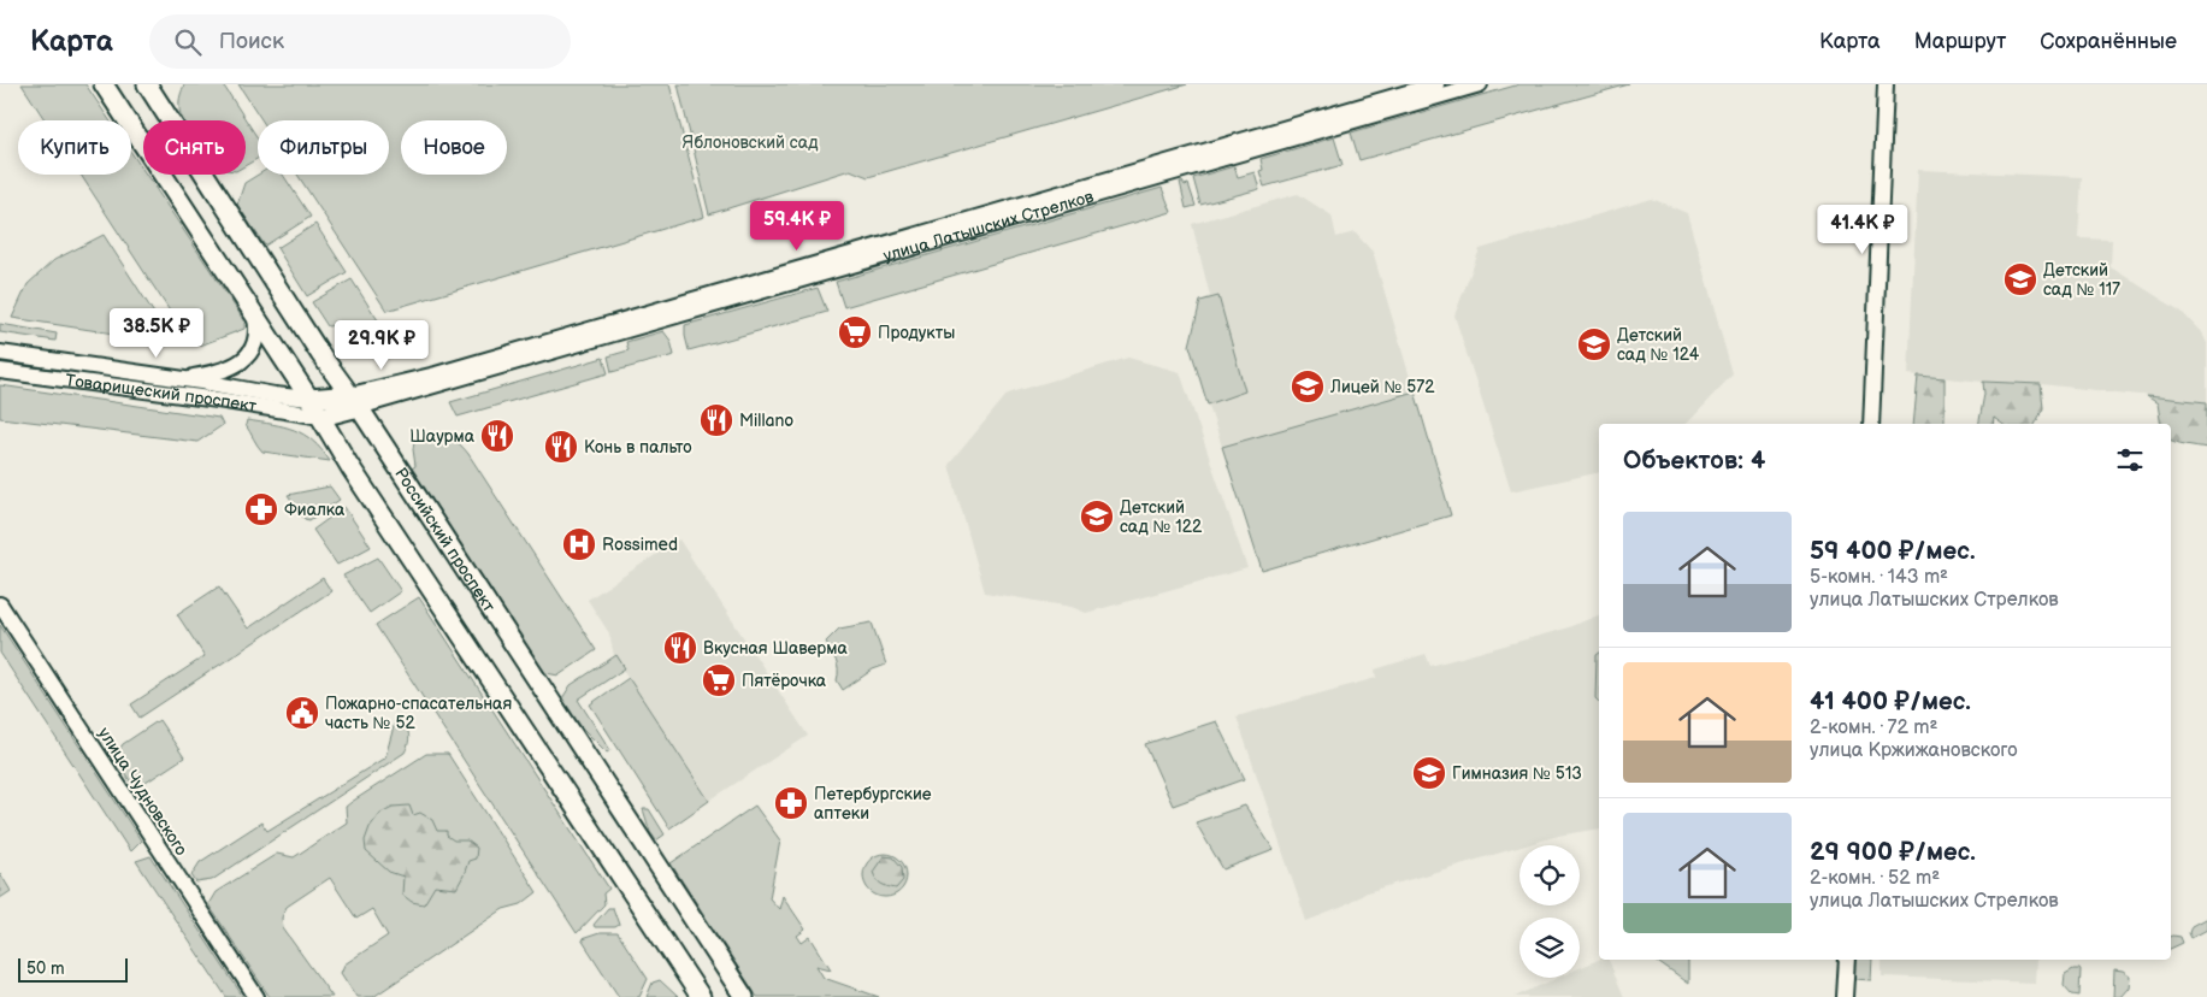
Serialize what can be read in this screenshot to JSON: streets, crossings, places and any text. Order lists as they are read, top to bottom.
{
  "streets": {
    "main road": ["улица Латышских Стрелков", "Товарищеский проспект", "Российский проспект"],
    "street": ["улица Чудновского"]
  },
  "crossings": [
    ["улица Латышских Стрелков", "Товарищеский проспект"],
    ["улица Латышских Стрелков", "Российский проспект"],
    ["Товарищеский проспект", "Российский проспект"]
  ],
  "parks": ["Яблоновский сад"],
  "places": {
    "school or university": [
      "Детский сад № 117",
      "Детский сад № 124",
      "Лицей № 572",
      "Детский сад № 122",
      "Гимназия № 513"
    ],
    "supermarket": ["Продукты", "Пятёрочка"],
    "restaurant": [
      "Millano",
      "Шаурма",
      "Конь в пальто",
      "Вкусная Шаверма"
    ],
    "pharmacy": ["Фиалка", "Петербургские аптеки"],
    "hospital": ["Rossimed"],
    "public building": ["Пожарно-спасательная часть № 52"]
  },
  "scale_bar": "50 m",
  "page": {
    "header": "Карта",
    "search": "Поиск",
    "nav": ["Карта", "Маршрут", "Сохранённые"],
    "chip": [
      "Купить",
      "Снять",
      "Фильтры",
      "Новое"
    ],
    "price": [
      "59.4K ₽",
      "41.4K ₽",
      "38.5K ₽",
      "29.9K ₽"
    ],
    "heading": "Объектов: 4",
    "list": [
      {
        "name": "59 400 ₽/мес.",
        "note": "5-комн. · 143 m² · улица Латышских Стрелков"
      },
      {
        "name": "41 400 ₽/мес.",
        "note": "2-комн. · 72 m² · улица Кржижановского"
      },
      {
        "name": "29 900 ₽/мес.",
        "note": "2-комн. · 52 m² · улица Латышских Стрелков"
      }
    ],
    "scale": "50 m"
  }
}
